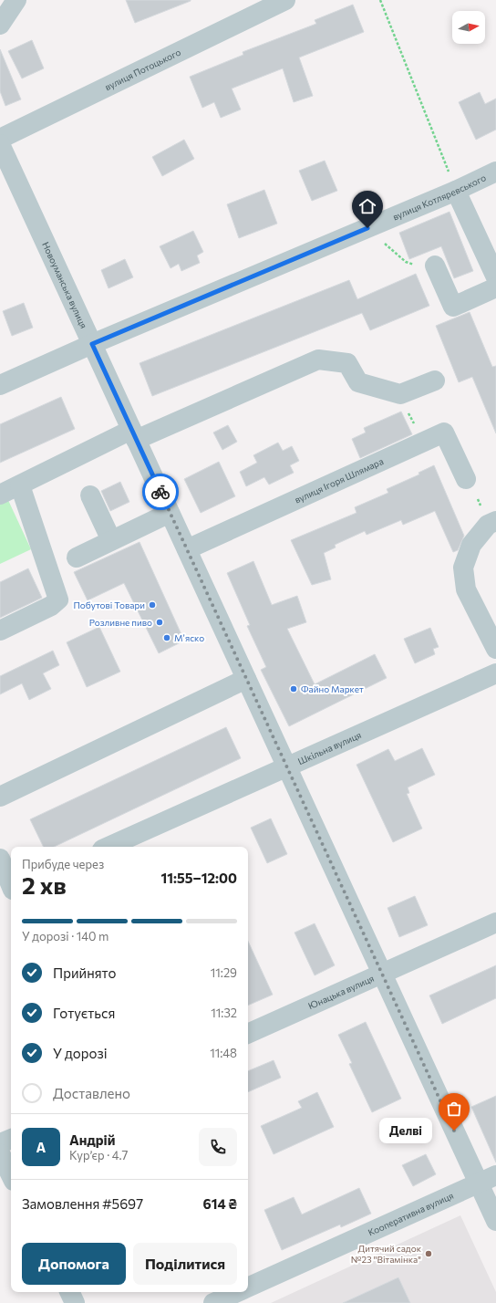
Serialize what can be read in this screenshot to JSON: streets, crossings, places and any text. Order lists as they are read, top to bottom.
{
  "streets": {
    "street": [
      "вулиця Потоцького",
      "вулиця Котляревського",
      "Новоуманська вулиця",
      "вулиця Ігоря Шлямара",
      "Шкільна вулиця",
      "Юнацька вулиця",
      "Кооперативна вулиця"
    ]
  },
  "crossings": [
    ["вулиця Котляревського", "Новоуманська вулиця"],
    ["Новоуманська вулиця", "вулиця Ігоря Шлямара"],
    ["Новоуманська вулиця", "Шкільна вулиця"],
    ["Новоуманська вулиця", "Юнацька вулиця"],
    ["Новоуманська вулиця", "Кооперативна вулиця"]
  ],
  "places": [
    "Побутові Товари",
    "Розливне пиво",
    "Мʼяско",
    "Файно Маркет",
    "Делві",
    "Дитячий садок №23 \"Вітамінка\""
  ],
  "north": "right",
  "page": {
    "heading": ["2 хв", "Прибуде через", "11:55–12:00"],
    "panel": [
      "Андрій",
      "Кур’єр · 4.7",
      "Замовлення #5697",
      "614 ₴"
    ],
    "bar": "У дорозі · 140 m",
    "list": [
      ["Прийнято", "11:29"],
      ["Готується", "11:32"],
      ["У дорозі", "11:48"],
      "Доставлено"
    ],
    "bubble": "Делві",
    "round": "А",
    "buttons": ["Допомога", "Поділитися"]
  }
}
